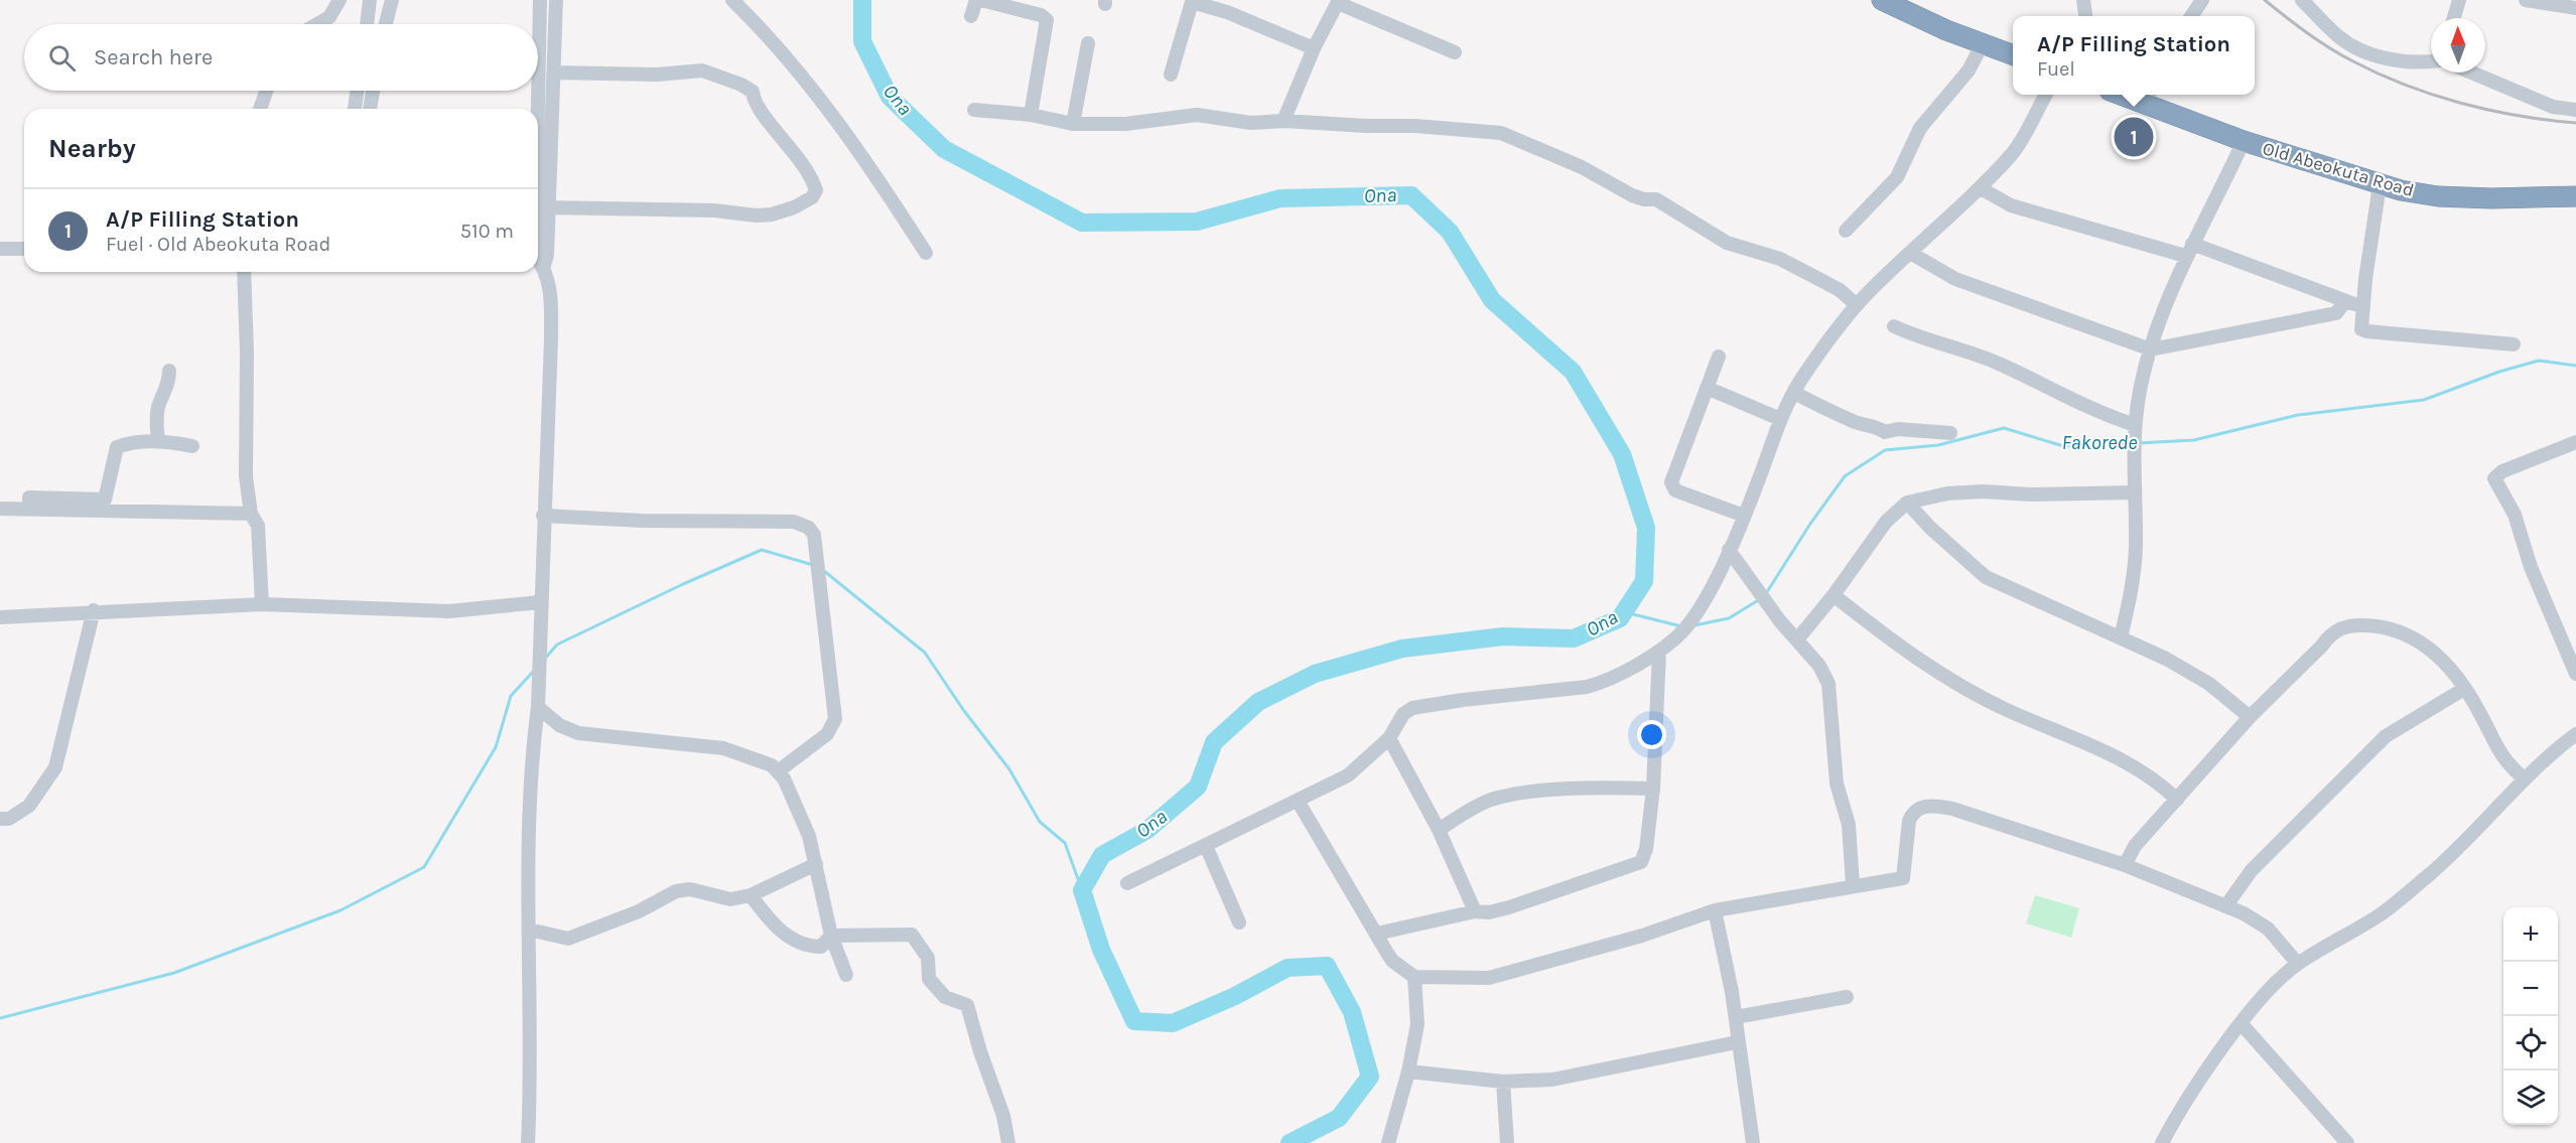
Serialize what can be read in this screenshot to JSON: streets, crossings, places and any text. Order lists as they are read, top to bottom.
{
  "streets": {
    "highway": ["Old Abeokuta Road"]
  },
  "water": ["Ona", "Fakorede"],
  "north": "top",
  "page": {
    "popup": ["A/P Filling Station", "Fuel"],
    "search": "Search here",
    "heading": "Nearby",
    "pins": "1",
    "list": [
      {
        "mark": "1",
        "name": "A/P Filling Station",
        "note": "Fuel · Old Abeokuta Road",
        "value": "510 m"
      }
    ],
    "map_buttons": ["+", "−"]
  }
}
